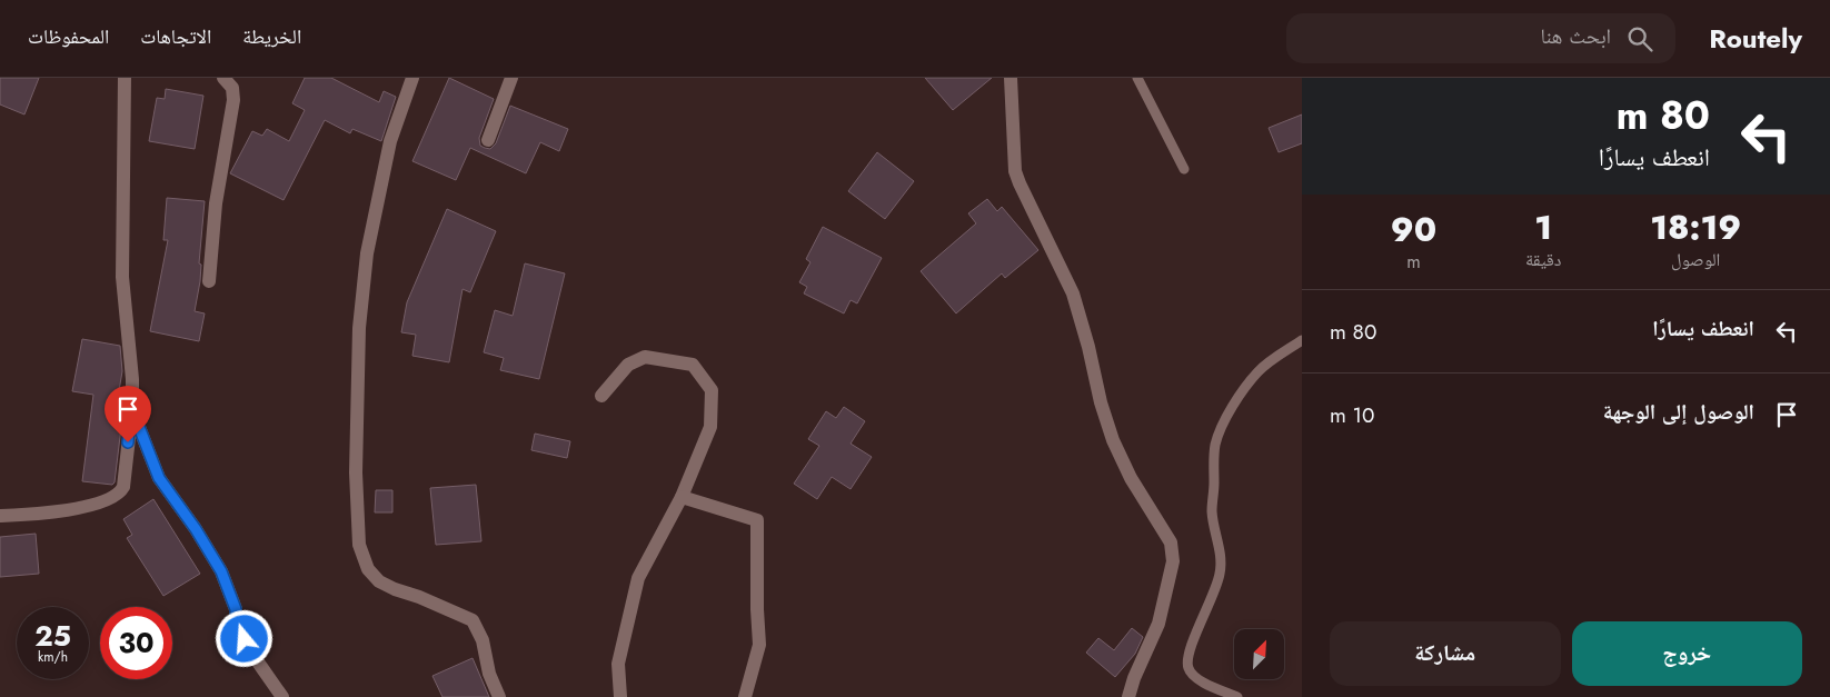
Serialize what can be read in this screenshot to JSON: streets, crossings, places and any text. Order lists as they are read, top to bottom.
{
  "north": "top right",
  "page": {
    "header": "Routely",
    "search": "ابحث هنا",
    "nav": ["الخريطة", "الاتجاهات", "المحفوظات"],
    "turn": ["80 m", "انعطف يسارًا"],
    "eta": [
      "18:19",
      "الوصول",
      "1",
      "دقيقة",
      "90",
      "m"
    ],
    "list": [
      {
        "name": "انعطف يسارًا",
        "value": "80 m"
      },
      {
        "name": "الوصول إلى الوجهة",
        "value": "10 m"
      }
    ],
    "speed": "25 km/h",
    "limit": "30",
    "buttons": ["خروج", "مشاركة"]
  }
}
